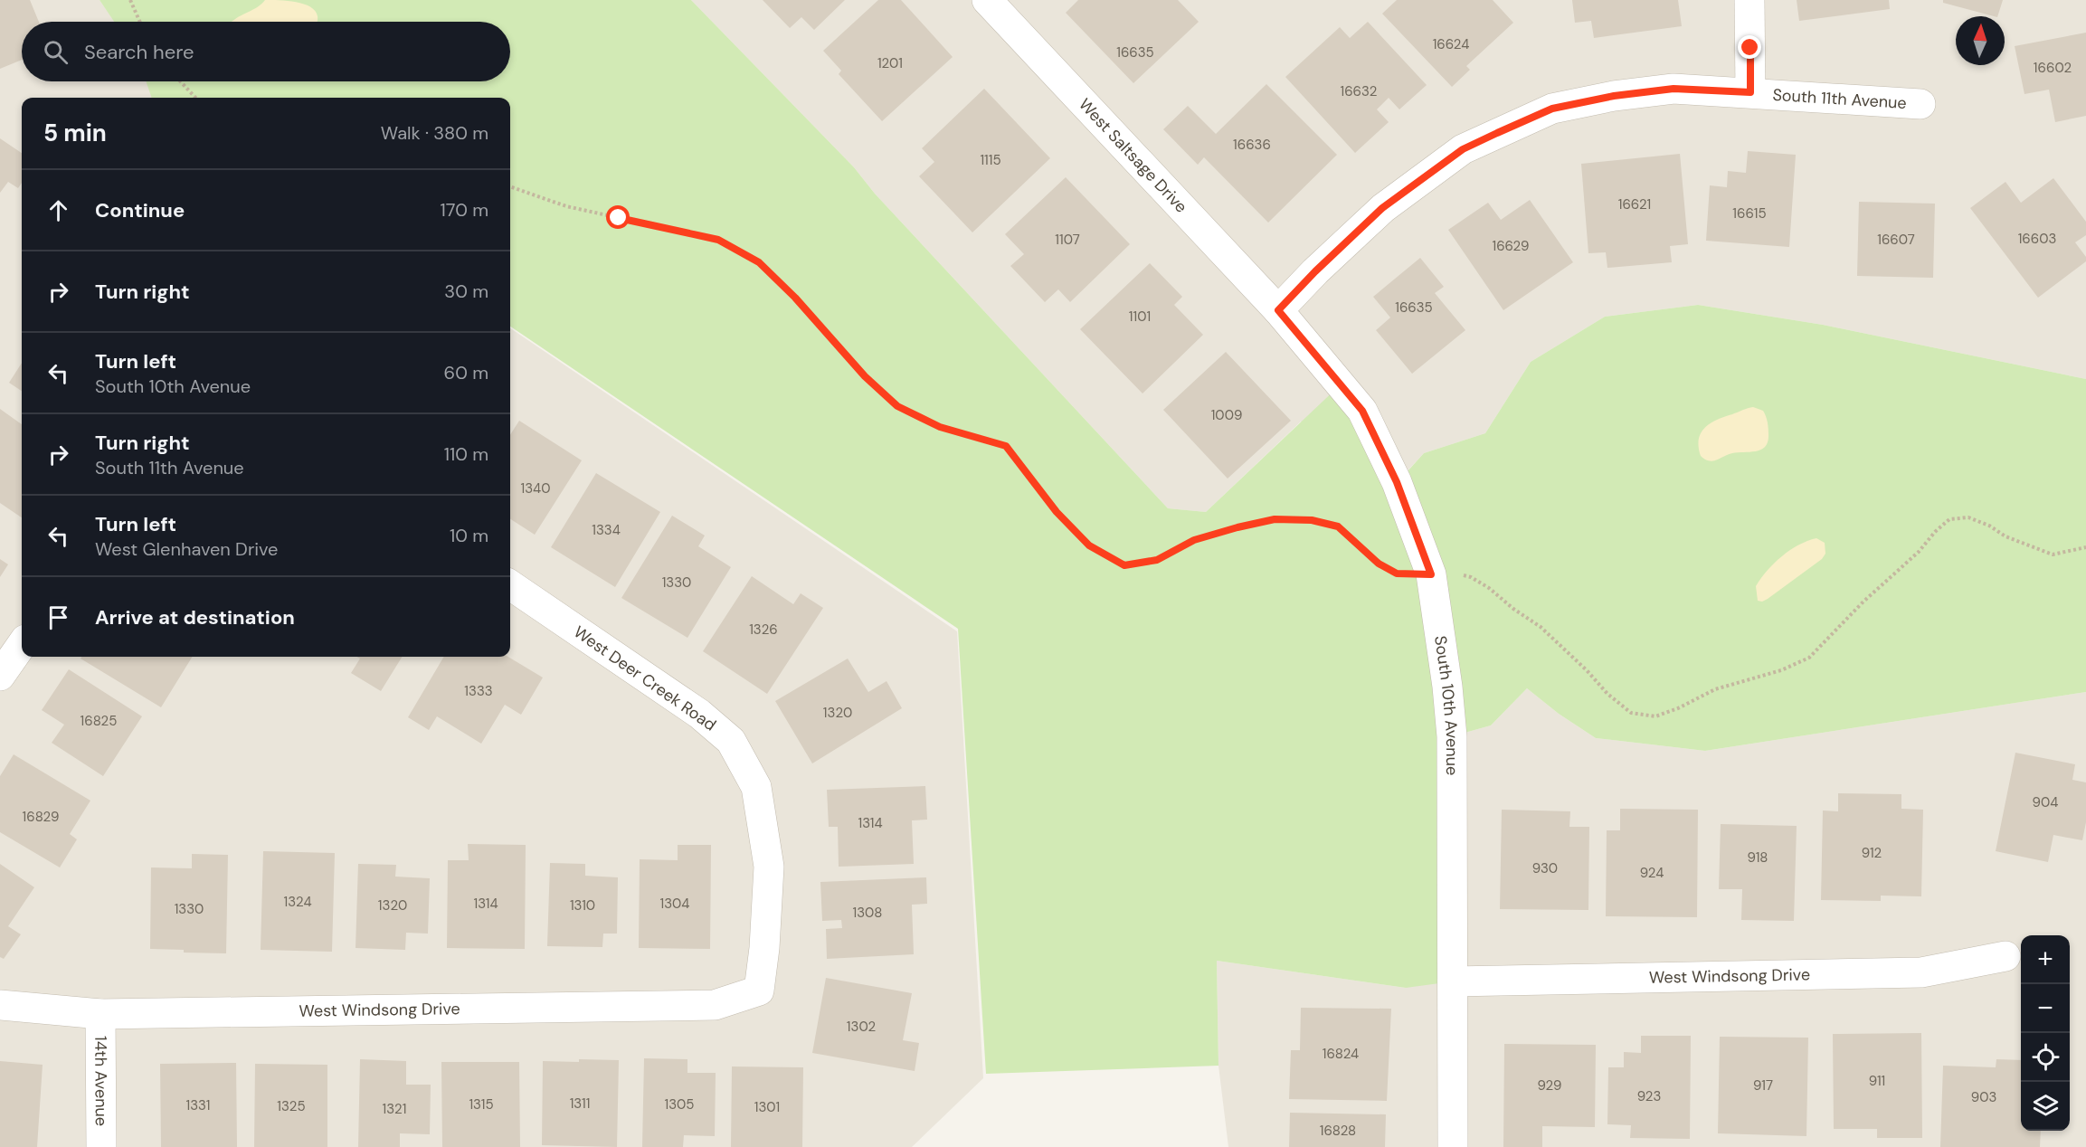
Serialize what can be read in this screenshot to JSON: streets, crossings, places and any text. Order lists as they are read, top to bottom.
{
  "streets": {
    "street": [
      "South 11th Avenue",
      "West Saltsage Drive",
      "West Deer Creek Road",
      "South 10th Avenue",
      "West Windsong Drive",
      "14th Avenue"
    ]
  },
  "crossings": [
    ["South 11th Avenue", "West Saltsage Drive"],
    ["South 11th Avenue", "South 10th Avenue"],
    ["West Saltsage Drive", "South 10th Avenue"],
    ["West Deer Creek Road", "West Windsong Drive"],
    ["South 10th Avenue", "West Windsong Drive"],
    ["West Windsong Drive", "14th Avenue"]
  ],
  "house_numbers": [
    "16624",
    "16635",
    "1201",
    "16602",
    "16632",
    "16636",
    "1115",
    "16621",
    "16615",
    "16603",
    "1107",
    "16607",
    "16629",
    "16635",
    "1101",
    "1009",
    "1340",
    "1334",
    "1330",
    "1326",
    "1333",
    "1320",
    "16825",
    "904",
    "16829",
    "1314",
    "912",
    "918",
    "930",
    "924",
    "1324",
    "1314",
    "1304",
    "1320",
    "1310",
    "1330",
    "1308",
    "1302",
    "16824",
    "911",
    "929",
    "917",
    "923",
    "903",
    "1311",
    "1315",
    "1305",
    "1331",
    "1325",
    "1301",
    "1321",
    "16828"
  ],
  "north": "top",
  "page": {
    "search": "Search here",
    "heading": ["5 min", "Walk · 380 m"],
    "list": [
      ["Continue", "170 m"],
      ["Turn right", "30 m"],
      ["Turn left", "South 10th Avenue", "60 m"],
      ["Turn right", "South 11th Avenue", "110 m"],
      ["Turn left", "West Glenhaven Drive", "10 m"],
      "Arrive at destination"
    ],
    "map_buttons": ["+", "−"]
  }
}
